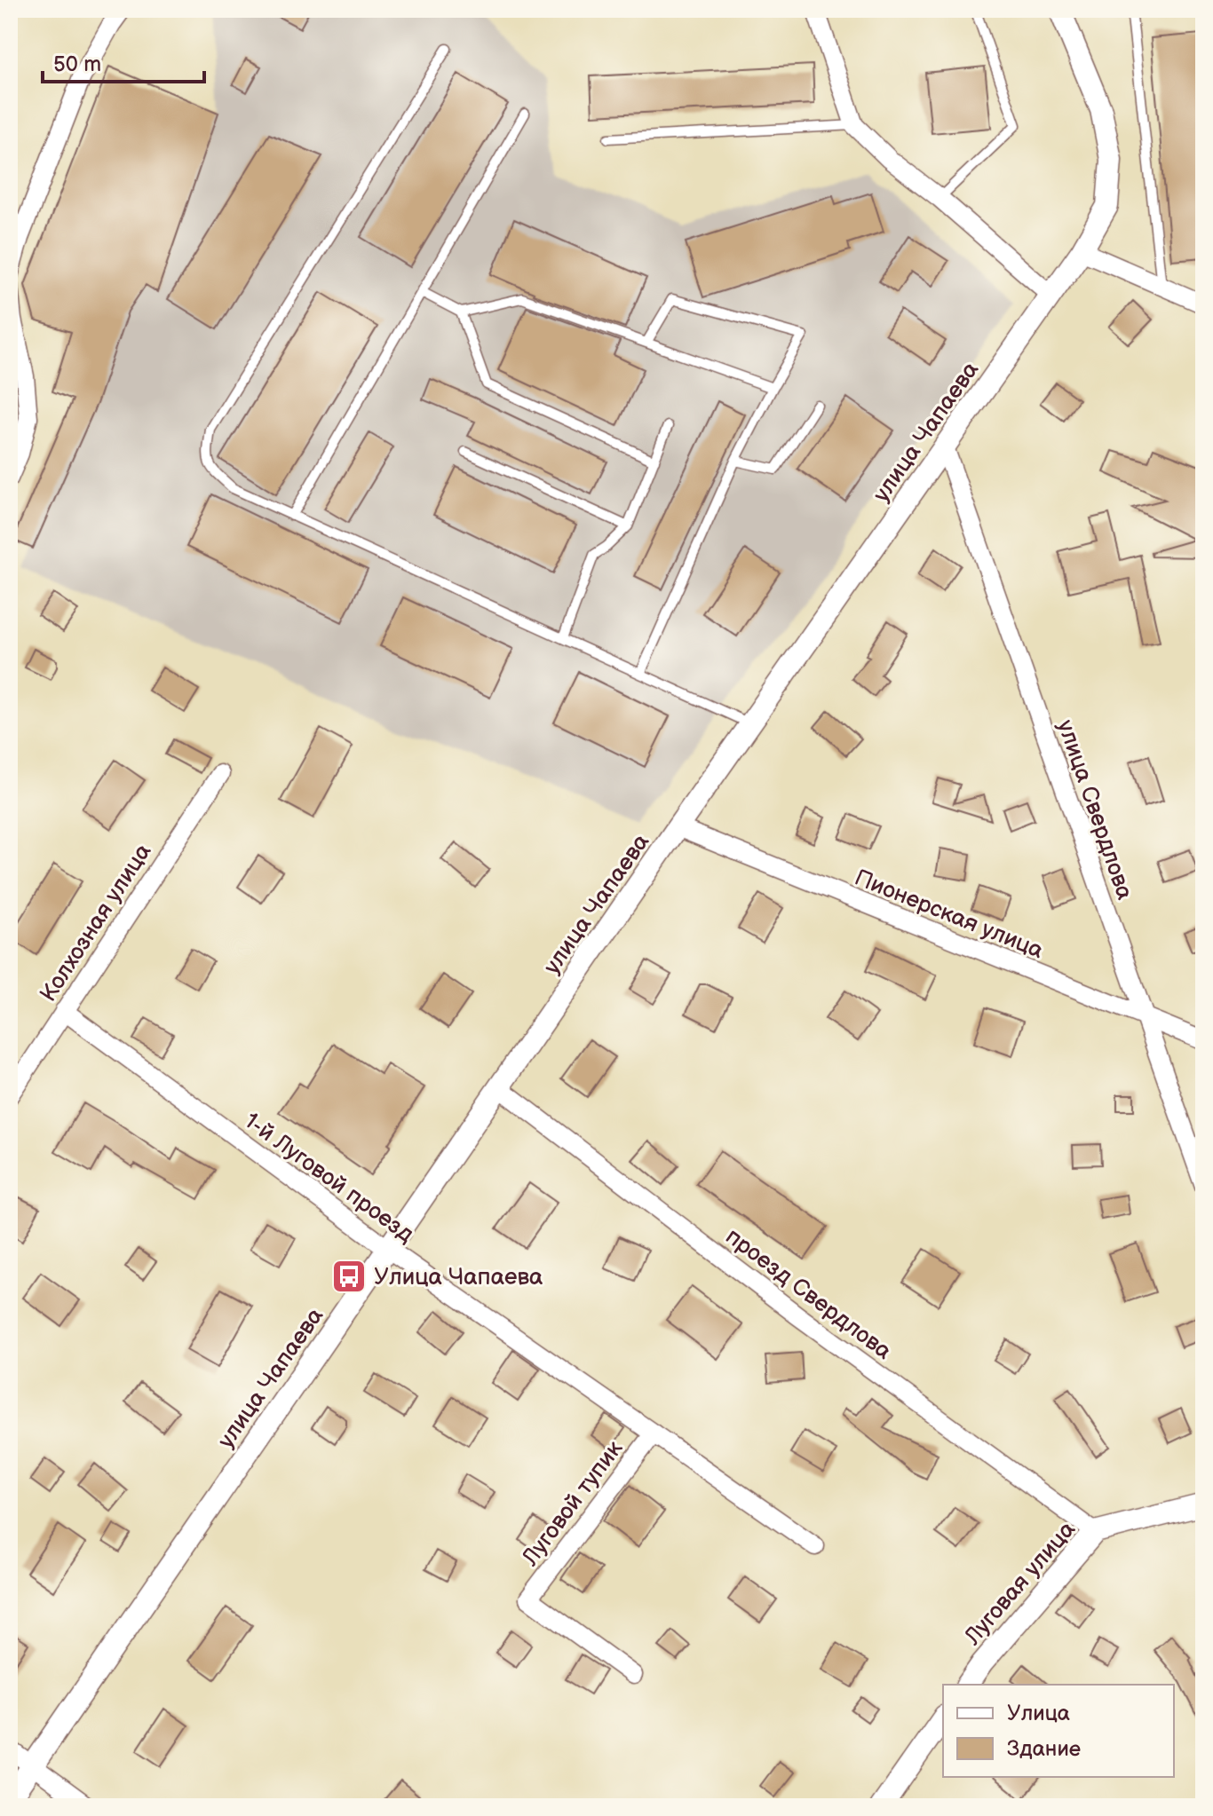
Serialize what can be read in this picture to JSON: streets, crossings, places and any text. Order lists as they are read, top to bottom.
{
  "streets": {
    "street": [
      "улица Чапаева",
      "улица Свердлова",
      "Пионерская улица",
      "Колхозная улица",
      "1-й Луговой проезд",
      "проезд Свердлова",
      "Луговой тупик",
      "Луговая улица"
    ]
  },
  "crossings": [
    ["улица Чапаева", "улица Свердлова"],
    ["улица Чапаева", "Пионерская улица"],
    ["улица Чапаева", "1-й Луговой проезд"],
    ["улица Чапаева", "проезд Свердлова"],
    ["улица Свердлова", "Пионерская улица"],
    ["Колхозная улица", "1-й Луговой проезд"],
    ["1-й Луговой проезд", "Луговой тупик"],
    ["проезд Свердлова", "Луговая улица"]
  ],
  "places": {
    "bus stop": ["Улица Чапаева"]
  },
  "legend": ["Улица", "Здание"],
  "scale_bar": "50 m"
}
